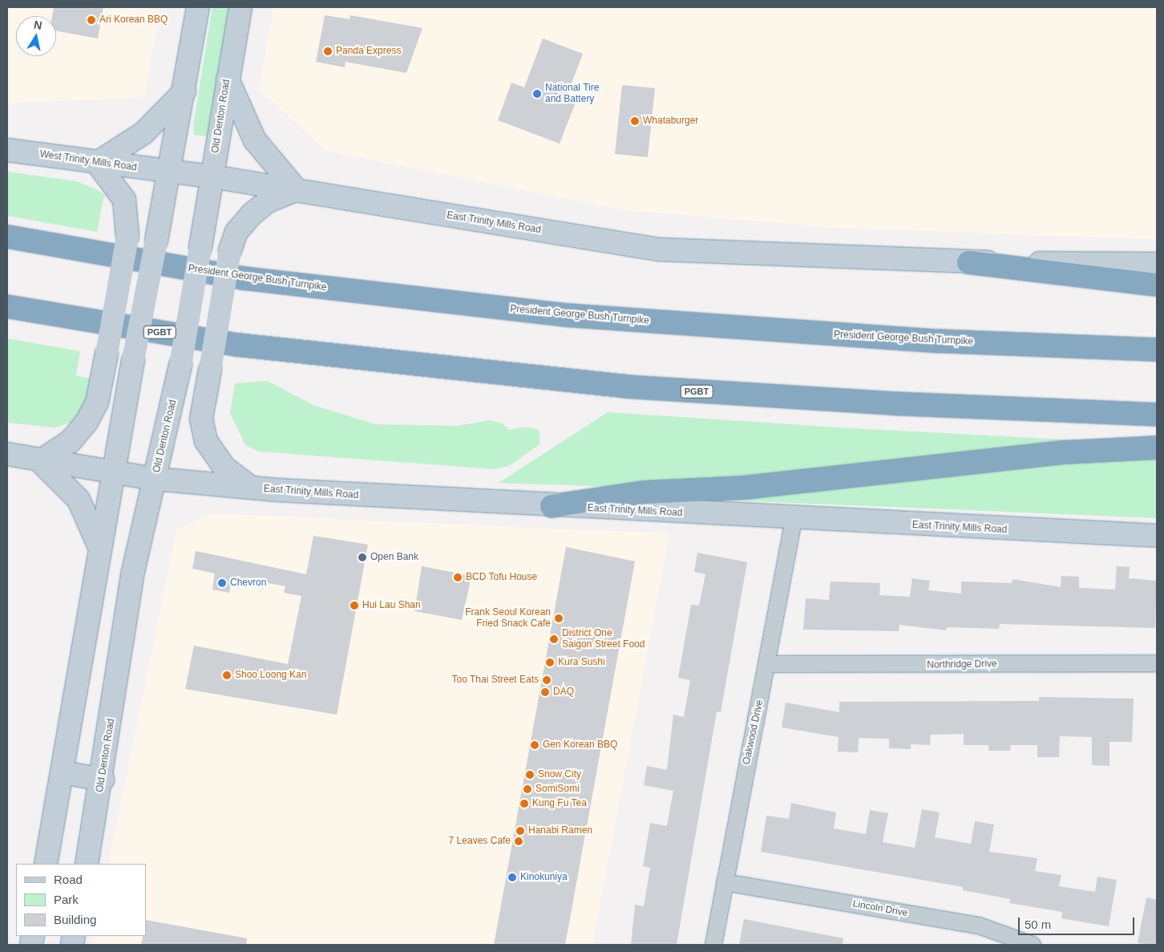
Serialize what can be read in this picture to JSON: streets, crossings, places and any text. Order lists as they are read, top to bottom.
{
  "streets": {
    "highway": ["President George Bush Turnpike", "PGBT"],
    "main road": ["Old Denton Road", "West Trinity Mills Road", "East Trinity Mills Road"],
    "street": ["Northridge Drive", "Oakwood Drive", "Lincoln Drive"]
  },
  "crossings": [
    ["Old Denton Road", "East Trinity Mills Road"],
    ["West Trinity Mills Road", "East Trinity Mills Road"],
    ["East Trinity Mills Road", "Oakwood Drive"],
    ["Northridge Drive", "Oakwood Drive"],
    ["Oakwood Drive", "Lincoln Drive"]
  ],
  "places": [
    "Ari Korean BBQ",
    "Panda Express",
    "National Tire and Battery",
    "Whataburger",
    "Open Bank",
    "BCD Tofu House",
    "Chevron",
    "Hui Lau Shan",
    "Frank Seoul Korean Fried Snack Cafe",
    "District One Saigon Street Food",
    "Kura Sushi",
    "Shoo Loong Kan",
    "Too Thai Street Eats",
    "DAQ",
    "Gen Korean BBQ",
    "Snow City",
    "SomiSomi",
    "Kung Fu Tea",
    "Hanabi Ramen",
    "7 Leaves Cafe",
    "Kinokuniya"
  ],
  "legend": ["Road", "Park", "Building"],
  "scale_bar": "50 m",
  "north": "top"
}
